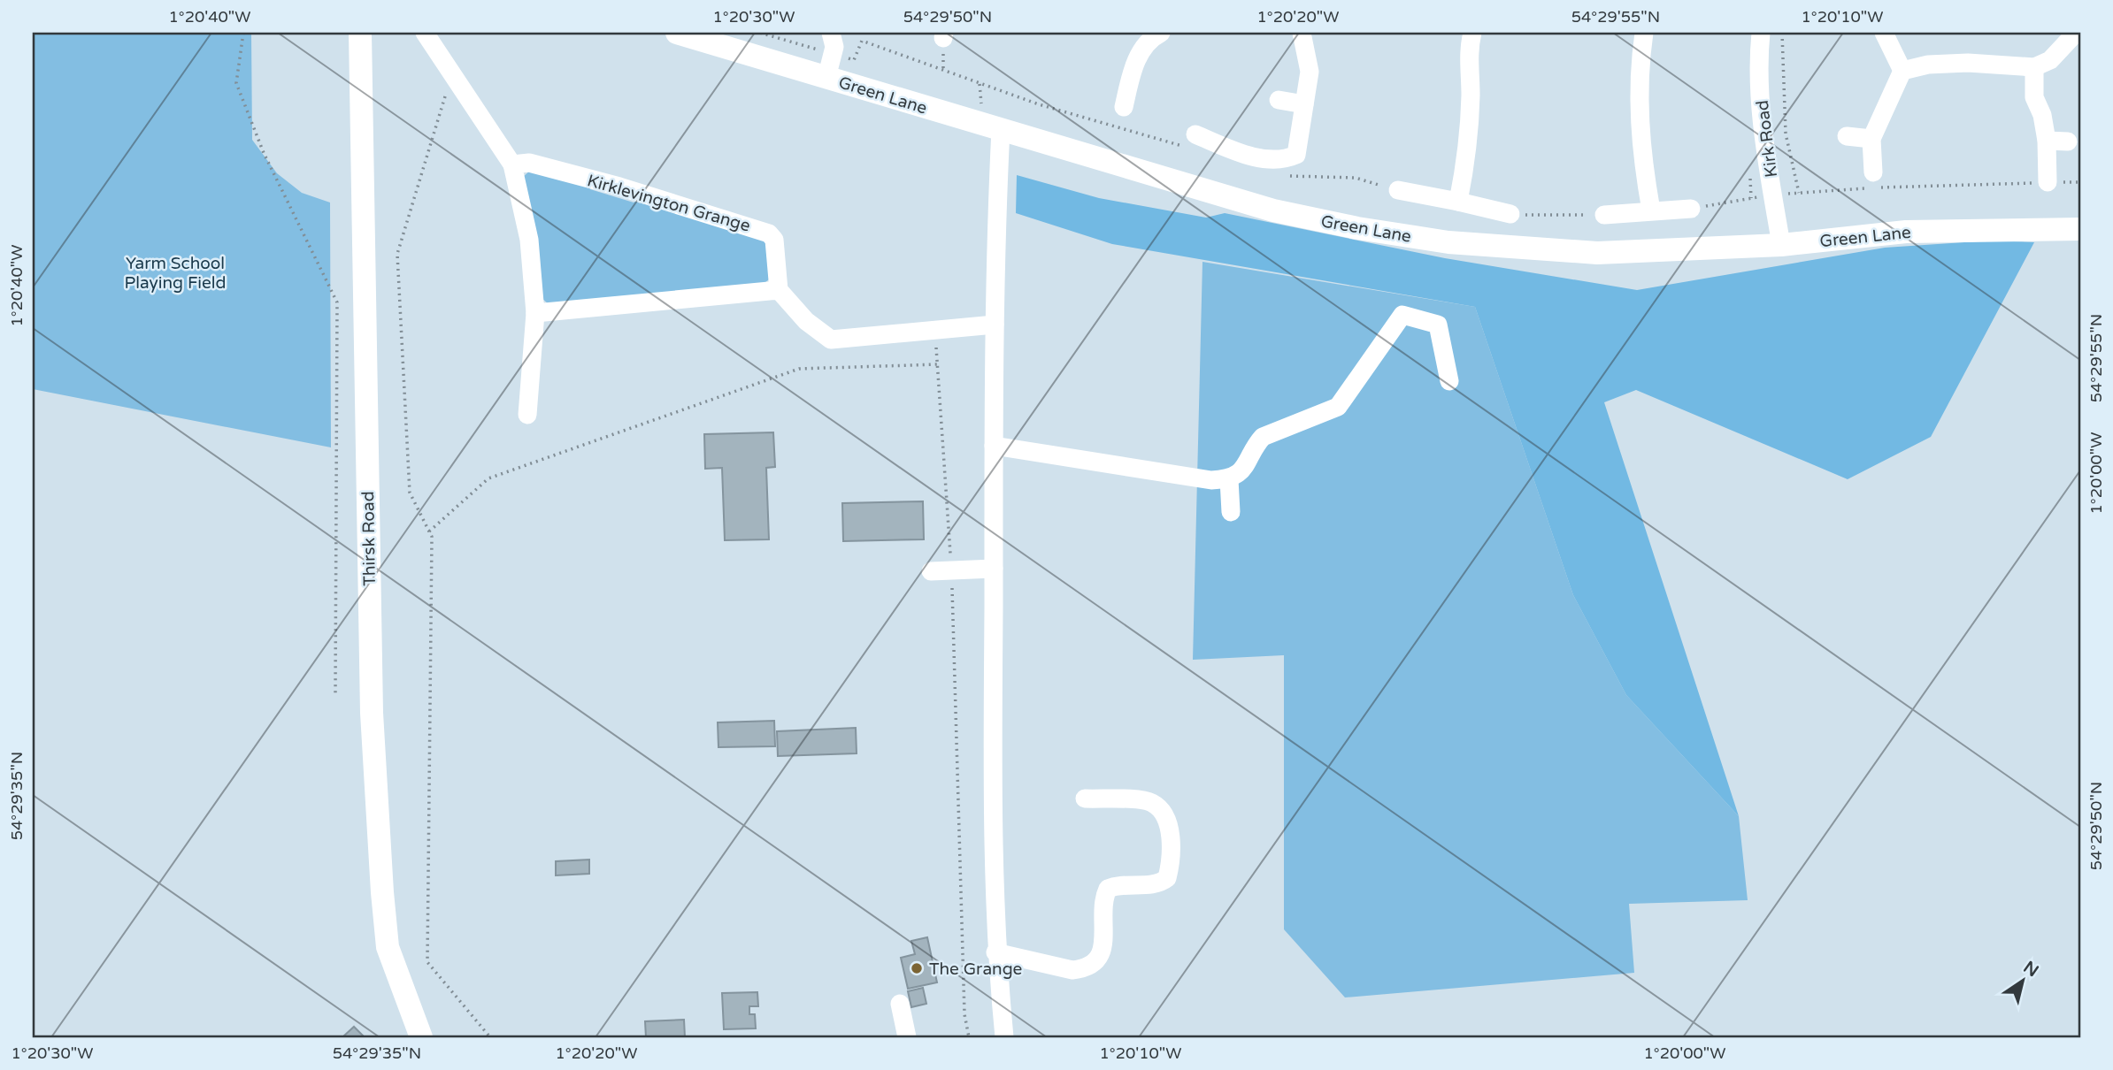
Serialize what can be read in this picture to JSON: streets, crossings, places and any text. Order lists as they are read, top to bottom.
{
  "streets": {
    "main road": ["Green Lane", "Thirsk Road"],
    "street": ["Kirk Road", "Kirklevington Grange"]
  },
  "crossings": [
    ["Green Lane", "Kirk Road"]
  ],
  "parks": ["Yarm School Playing Field"],
  "places": ["The Grange"],
  "north": "top right",
  "coordinates": [
    "1°20'40\"W",
    "1°20'30\"W",
    "54°29'50\"N",
    "1°20'20\"W",
    "54°29'55\"N",
    "1°20'10\"W",
    "1°20'00\"W",
    "54°29'35\"N"
  ]
}
